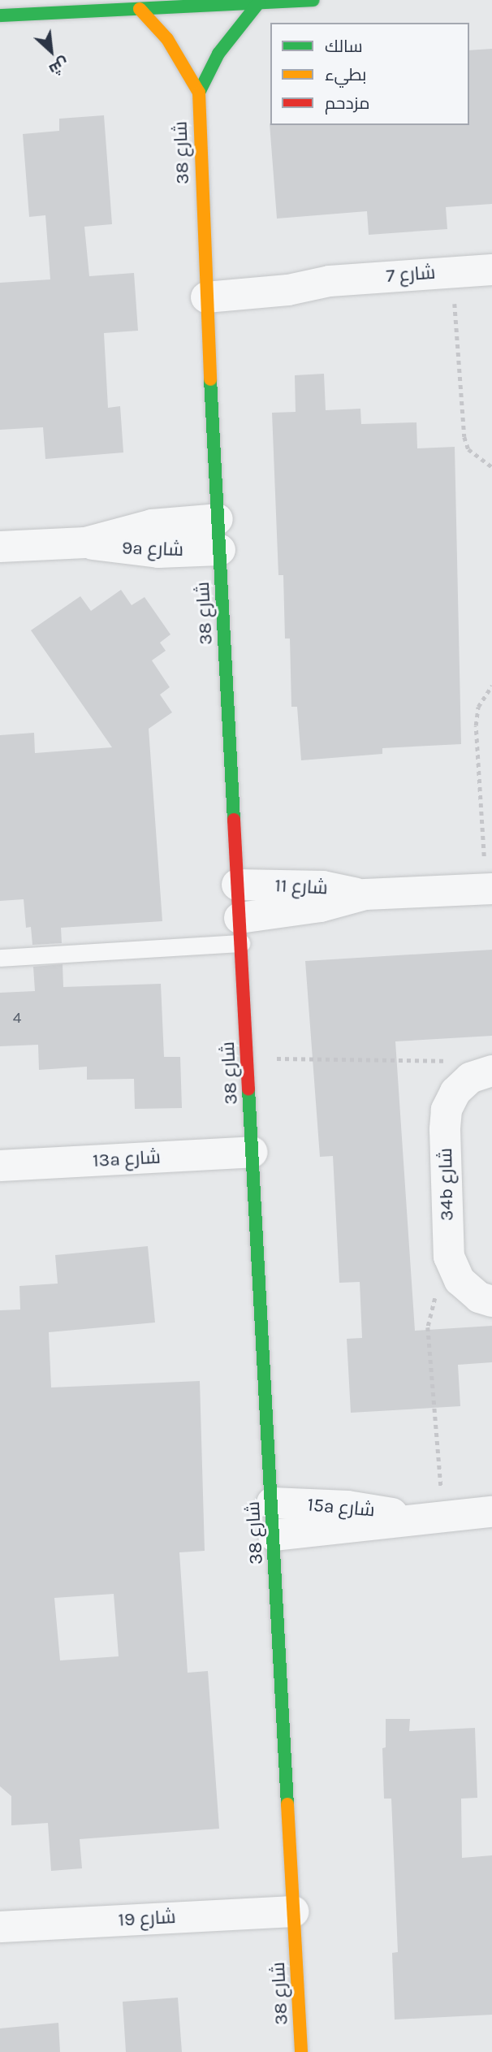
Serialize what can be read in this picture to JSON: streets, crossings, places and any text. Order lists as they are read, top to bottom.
{
  "streets": {
    "street": [
      "شارع 38",
      "شارع 7",
      "9a شارع",
      "شارع 11",
      "13a شارع",
      "34b شارع",
      "15a شارع",
      "شارع 19"
    ]
  },
  "crossings": [
    ["شارع 38", "شارع 7"],
    ["شارع 38", "9a شارع"],
    ["شارع 38", "شارع 11"],
    ["شارع 38", "13a شارع"],
    ["شارع 38", "15a شارع"],
    ["شارع 38", "شارع 19"]
  ],
  "house_numbers": ["4"],
  "legend": ["سالك", "بطيء", "مزدحم"],
  "north": "bottom right"
}
